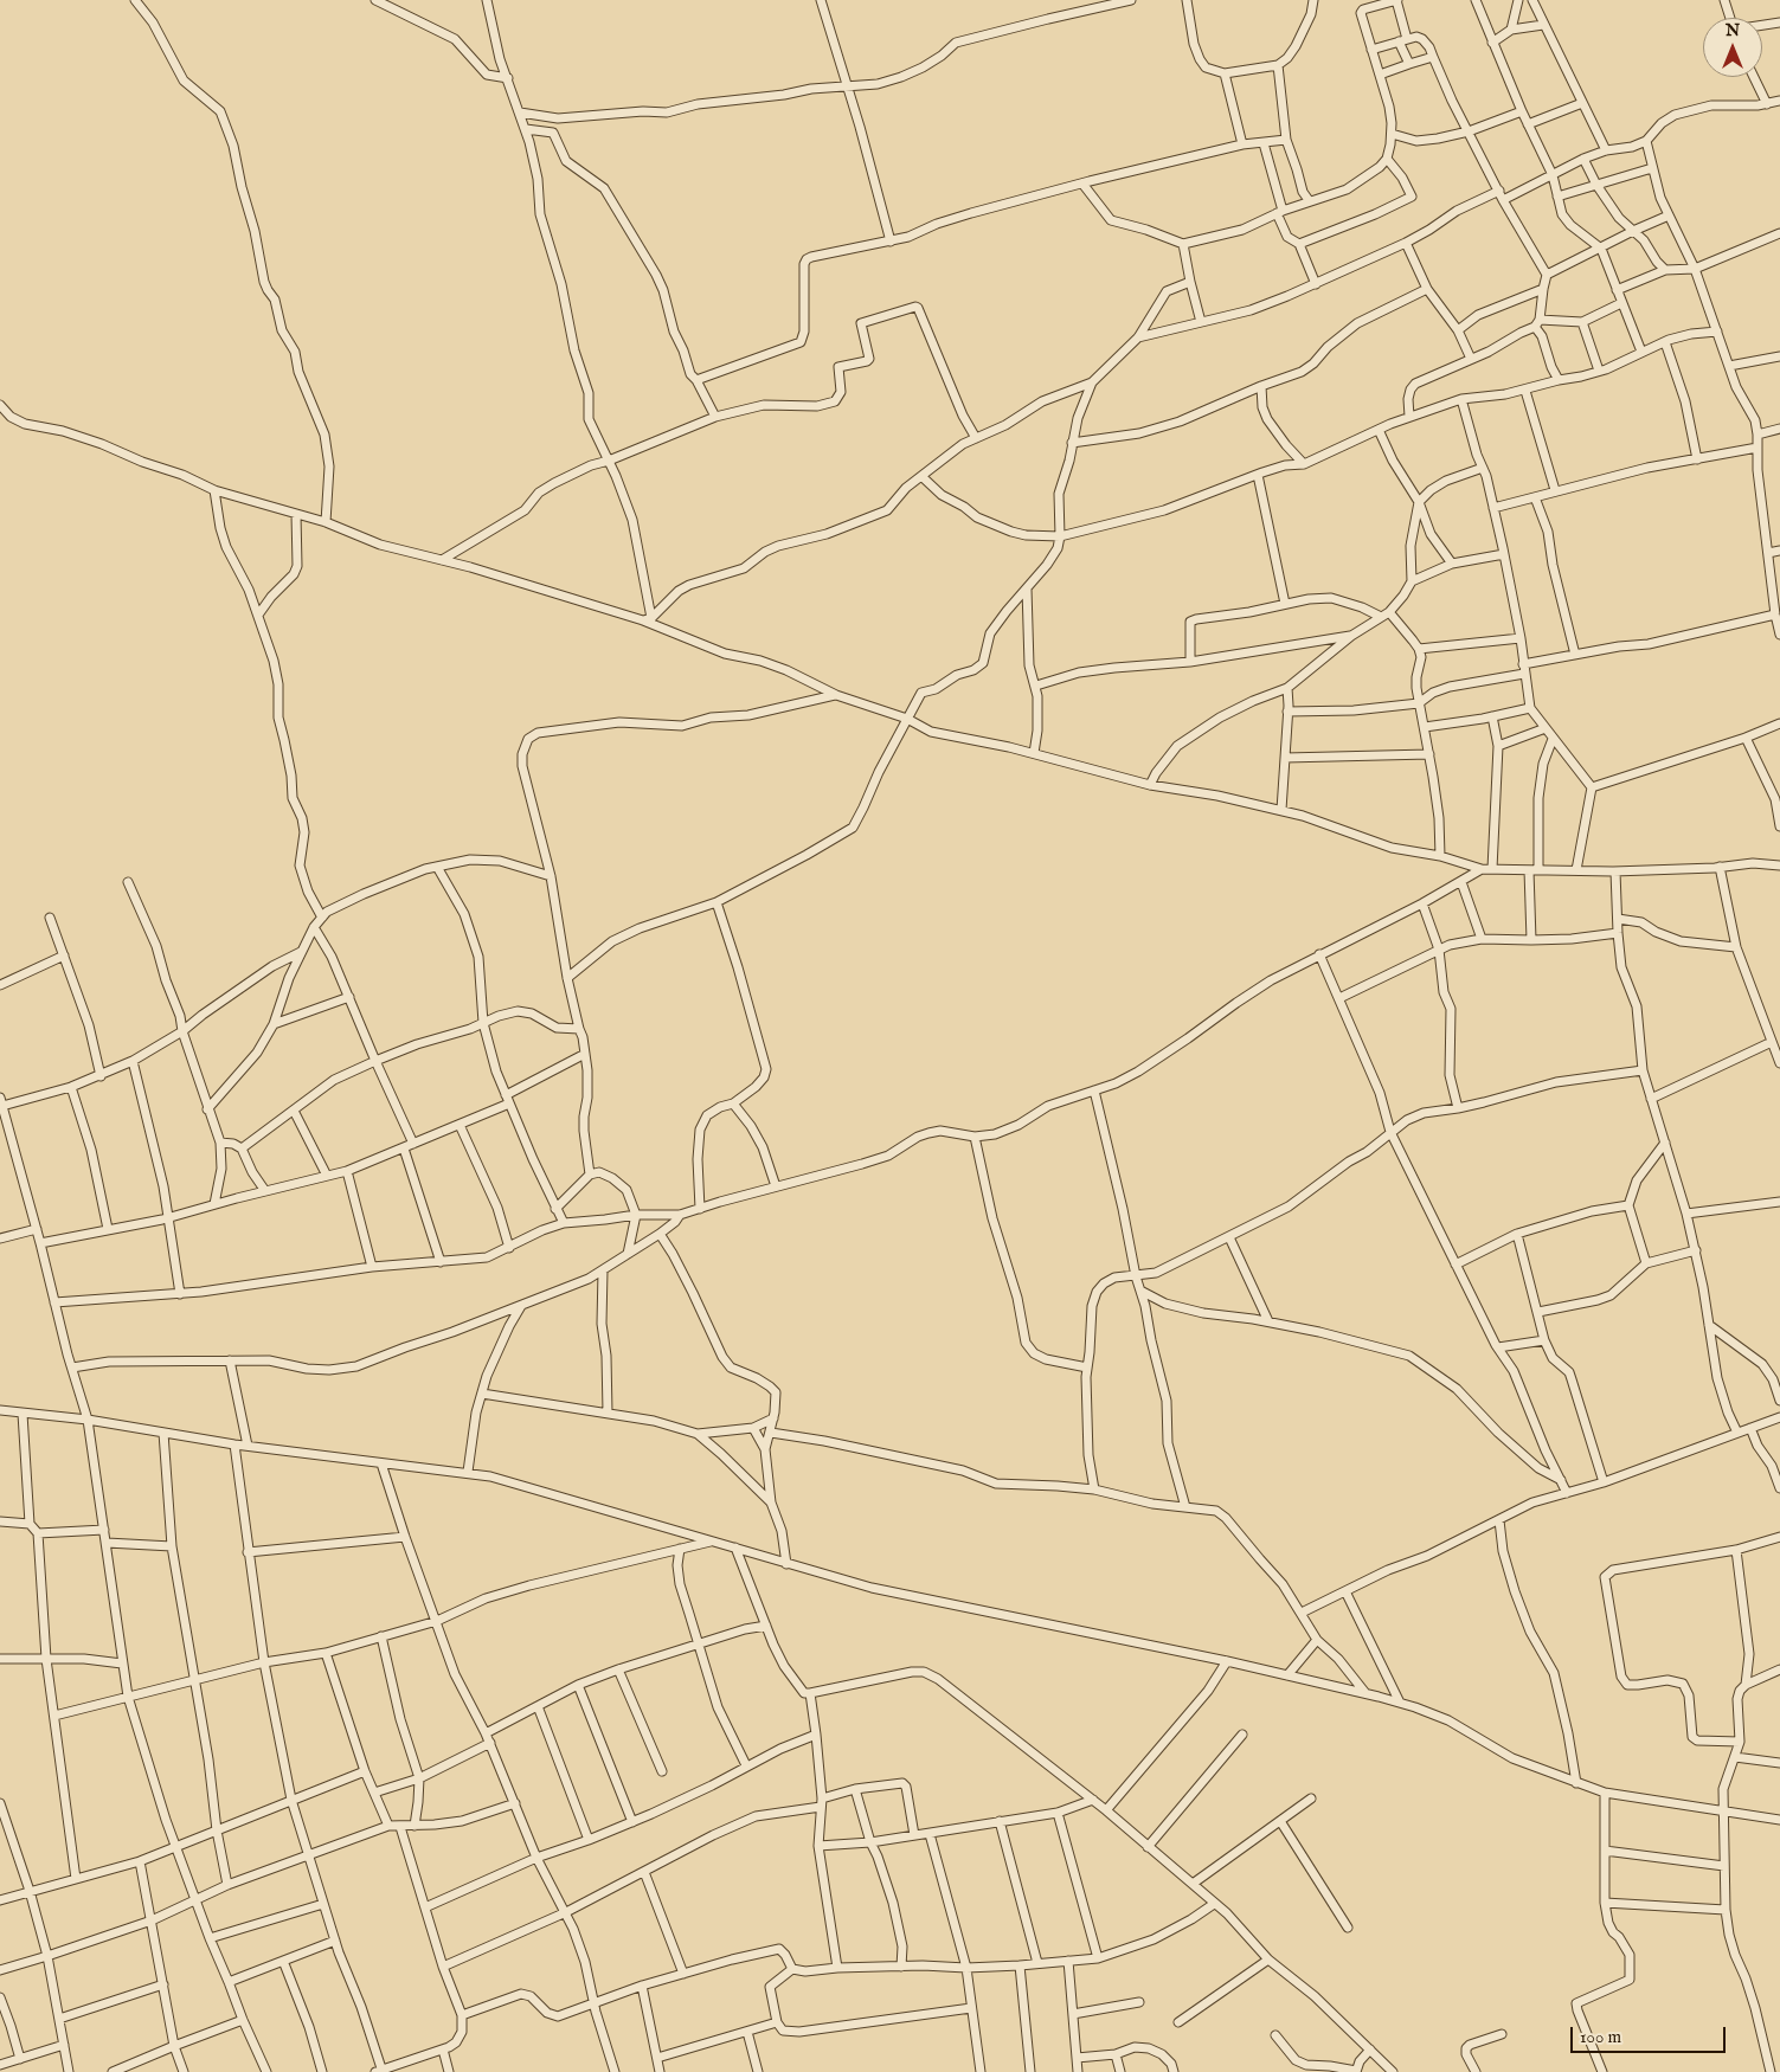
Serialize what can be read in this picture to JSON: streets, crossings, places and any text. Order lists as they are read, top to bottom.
{
  "scale_bar": "100 m",
  "north": "top"
}
